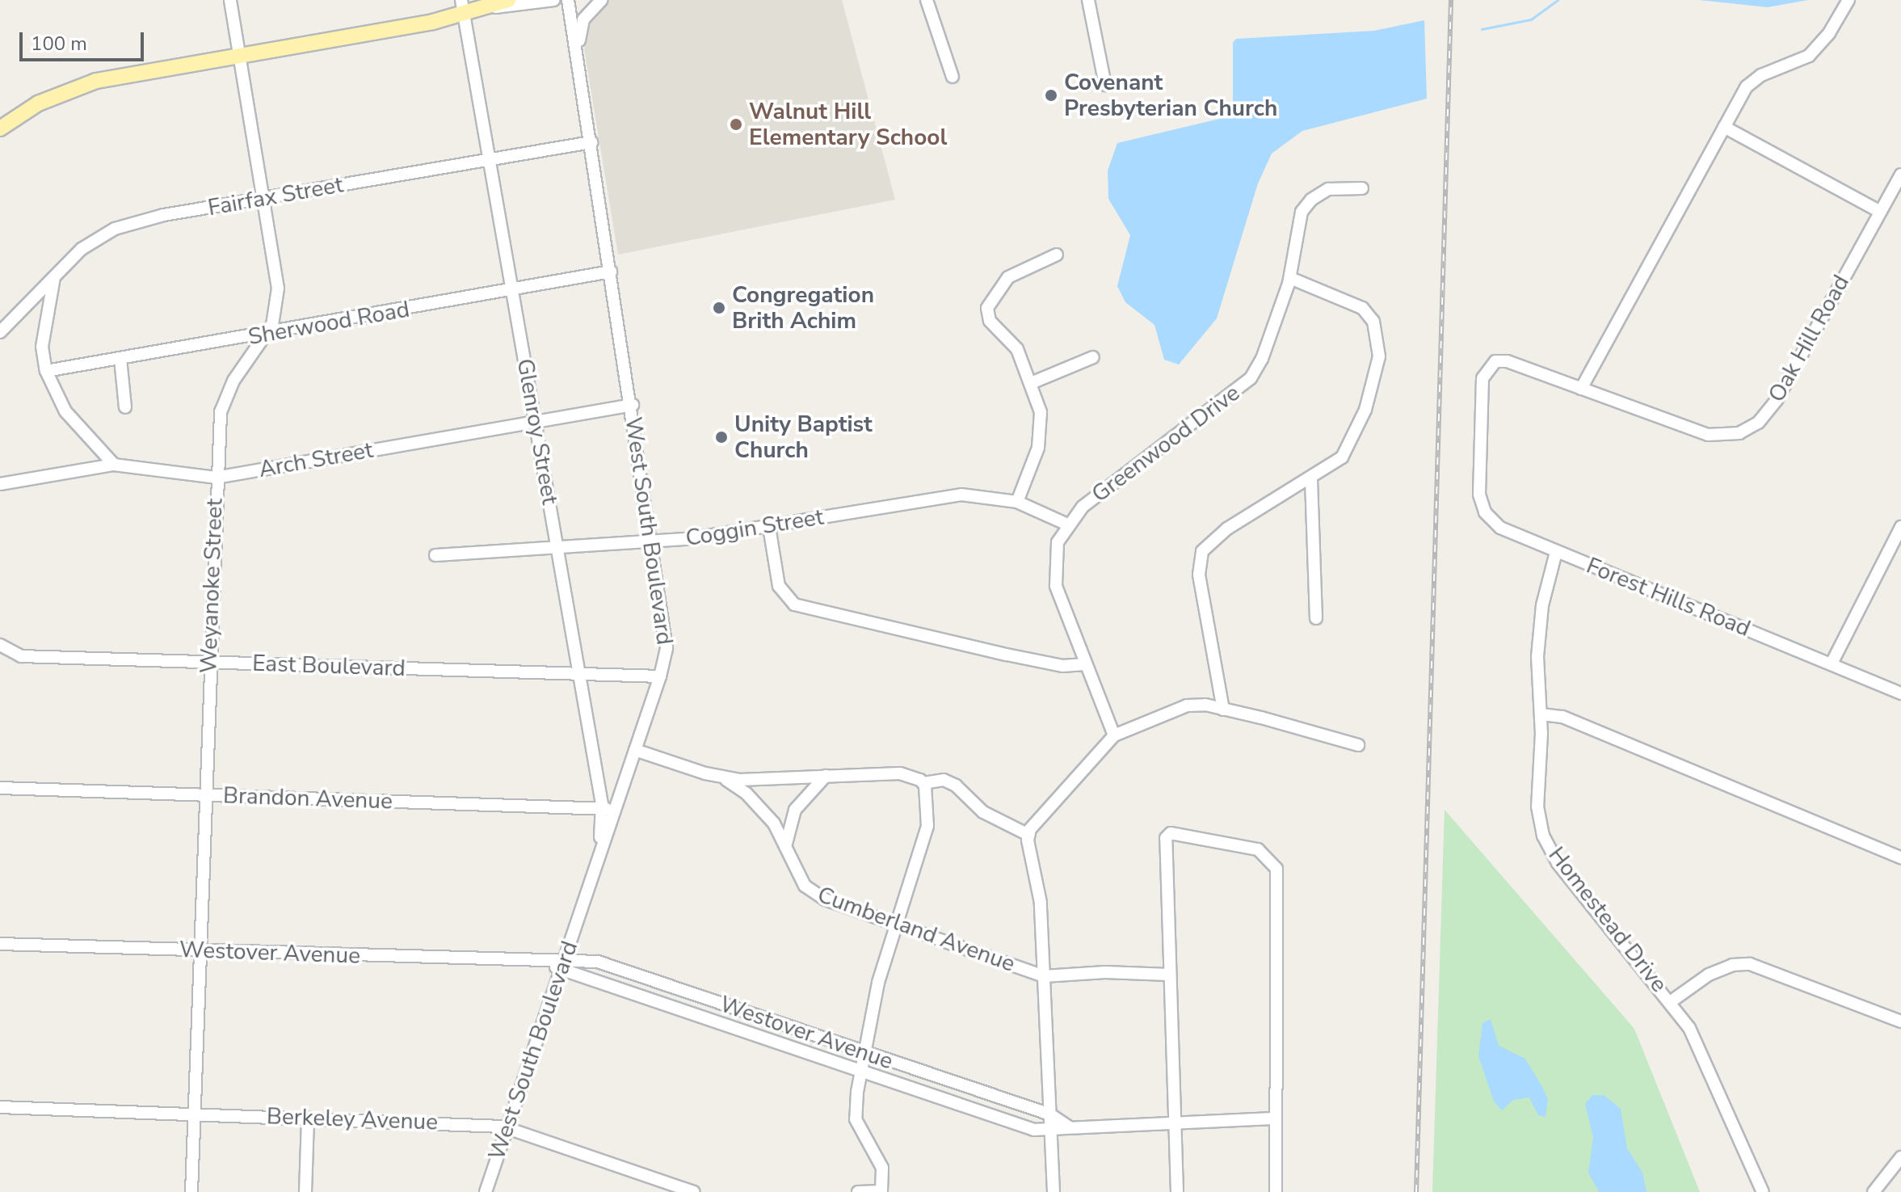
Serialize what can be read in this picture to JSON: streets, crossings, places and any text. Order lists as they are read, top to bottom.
{
  "streets": {
    "street": [
      "Fairfax Street",
      "Sherwood Road",
      "Oak Hill Road",
      "Glenroy Street",
      "Greenwood Drive",
      "Arch Street",
      "Coggin Street",
      "West South Boulevard",
      "Weyanoke Street",
      "Forest Hills Road",
      "East Boulevard",
      "Brandon Avenue",
      "Homestead Drive",
      "Cumberland Avenue",
      "Westover Avenue",
      "Berkeley Avenue"
    ]
  },
  "crossings": [
    ["Fairfax Street", "Glenroy Street"],
    ["Fairfax Street", "West South Boulevard"],
    ["Fairfax Street", "Weyanoke Street"],
    ["Sherwood Road", "Glenroy Street"],
    ["Sherwood Road", "West South Boulevard"],
    ["Sherwood Road", "Weyanoke Street"],
    ["Oak Hill Road", "Forest Hills Road"],
    ["Glenroy Street", "Arch Street"],
    ["Glenroy Street", "Coggin Street"],
    ["Glenroy Street", "West South Boulevard"],
    ["Glenroy Street", "East Boulevard"],
    ["Glenroy Street", "Brandon Avenue"],
    ["Greenwood Drive", "Coggin Street"],
    ["Arch Street", "West South Boulevard"],
    ["Arch Street", "Weyanoke Street"],
    ["Coggin Street", "West South Boulevard"],
    ["West South Boulevard", "East Boulevard"],
    ["West South Boulevard", "Brandon Avenue"],
    ["West South Boulevard", "Westover Avenue"],
    ["West South Boulevard", "Berkeley Avenue"],
    ["Weyanoke Street", "East Boulevard"],
    ["Weyanoke Street", "Brandon Avenue"],
    ["Weyanoke Street", "Westover Avenue"],
    ["Weyanoke Street", "Berkeley Avenue"],
    ["Forest Hills Road", "Homestead Drive"]
  ],
  "places": [
    "Covenant Presbyterian Church",
    "Walnut Hill Elementary School",
    "Congregation Brith Achim",
    "Unity Baptist Church"
  ],
  "scale_bar": "100 m"
}
